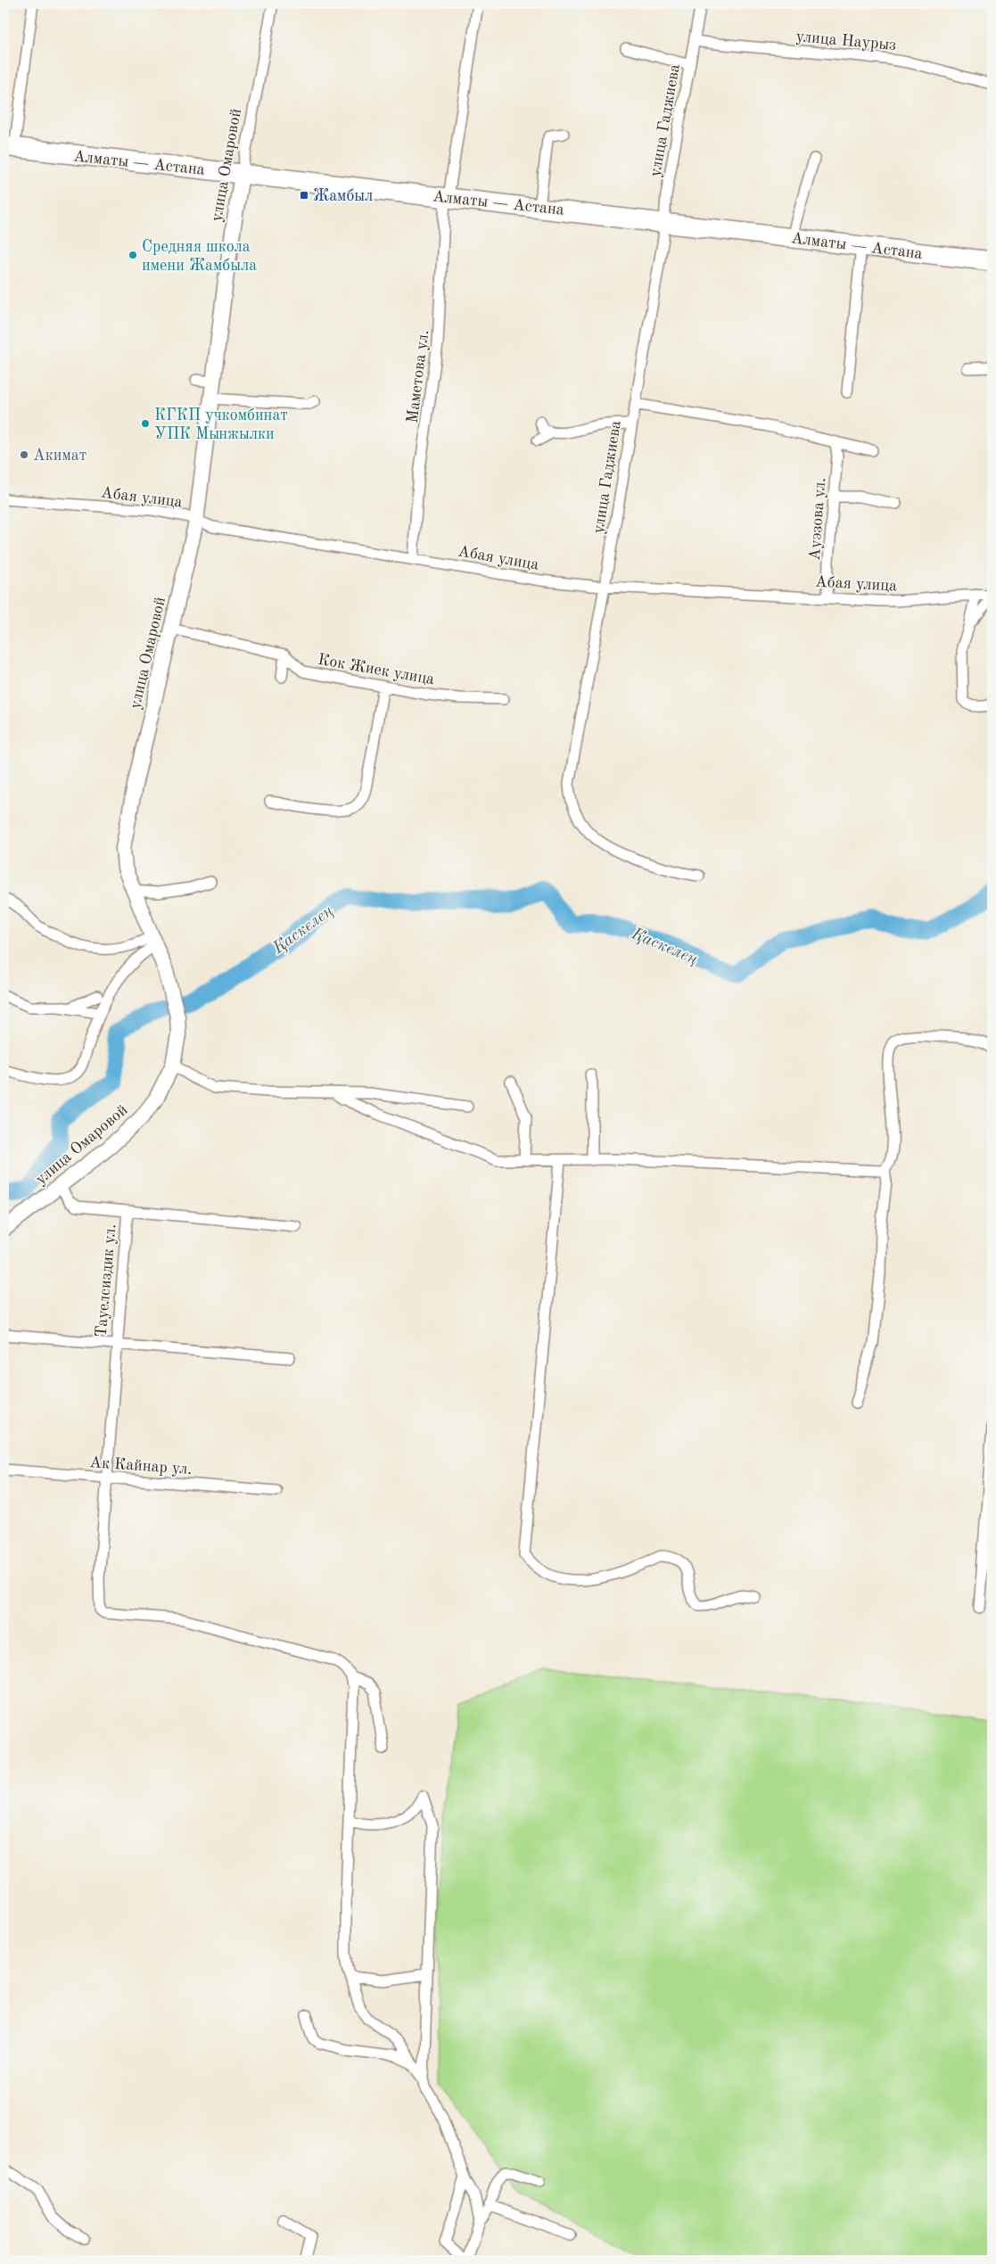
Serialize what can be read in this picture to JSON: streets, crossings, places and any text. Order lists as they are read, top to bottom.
{
  "streets": {
    "highway": ["Алматы — Астана"],
    "street": [
      "улица Наурыз",
      "улица Гаджиева",
      "улица Омаровой",
      "Маметова ул.",
      "Абая улица",
      "Ауэзова ул.",
      "Кок Жиек улица",
      "Тауелсиздик ул.",
      "Ак Кайнар ул."
    ]
  },
  "crossings": [
    ["улица Наурыз", "улица Гаджиева"],
    ["улица Гаджиева", "Алматы — Астана"],
    ["улица Гаджиева", "Абая улица"],
    ["Алматы — Астана", "улица Омаровой"],
    ["Алматы — Астана", "Маметова ул."],
    ["улица Омаровой", "Абая улица"],
    ["улица Омаровой", "Кок Жиек улица"],
    ["улица Омаровой", "Тауелсиздик ул."],
    ["Маметова ул.", "Абая улица"],
    ["Абая улица", "Ауэзова ул."]
  ],
  "water": ["Қаскелең"],
  "places": {
    "transit": ["Жамбыл"],
    "other": ["Средняя школа имени Жамбыла", "КГКП учкомбинат УПК Мынжылки", "Акимат"]
  }
}
